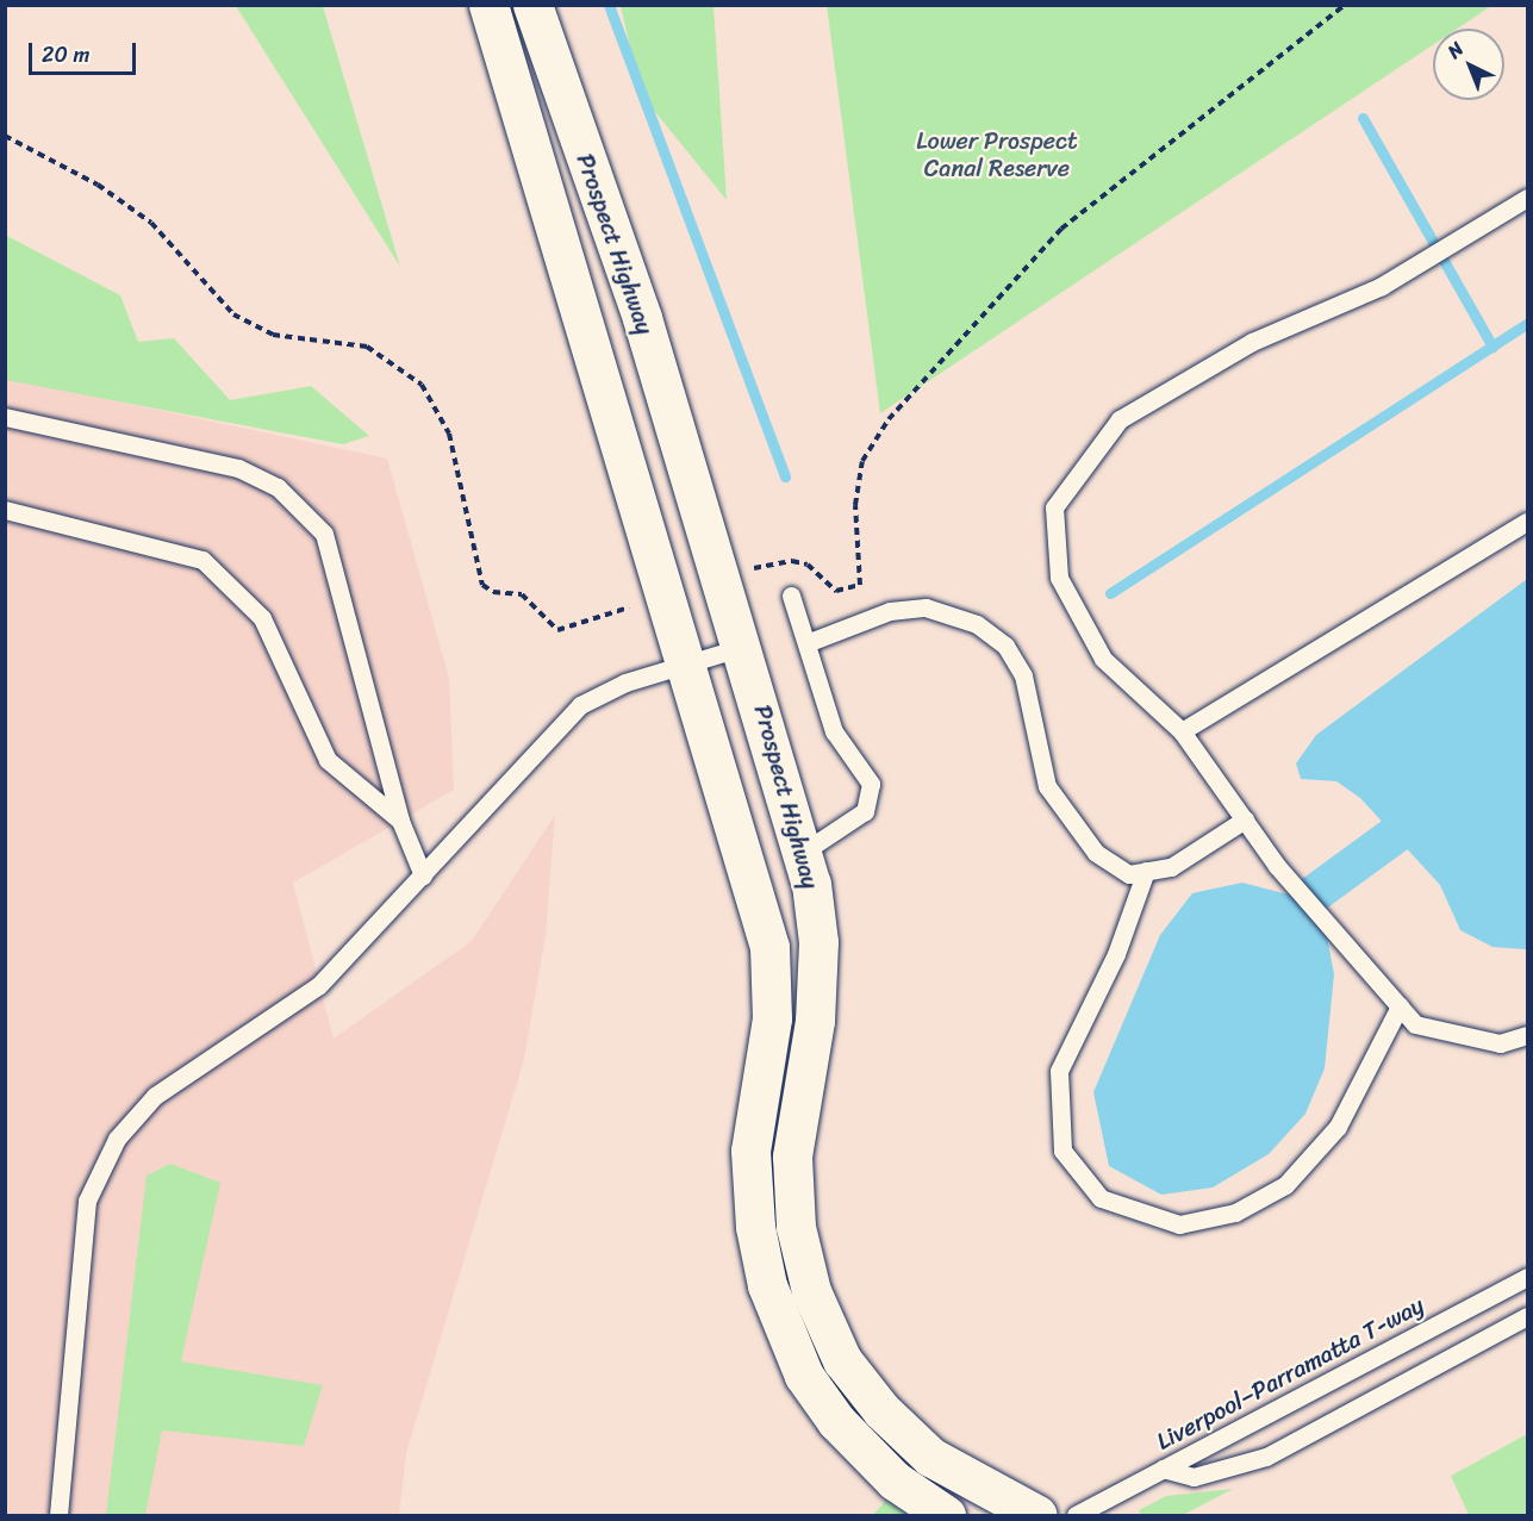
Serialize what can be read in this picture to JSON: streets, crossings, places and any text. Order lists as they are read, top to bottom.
{
  "streets": {
    "main road": ["Prospect Highway"],
    "lane": ["Liverpool–Parramatta T-way"]
  },
  "parks": ["Lower Prospect Canal Reserve"],
  "scale_bar": "20 m",
  "north": "top left"
}
